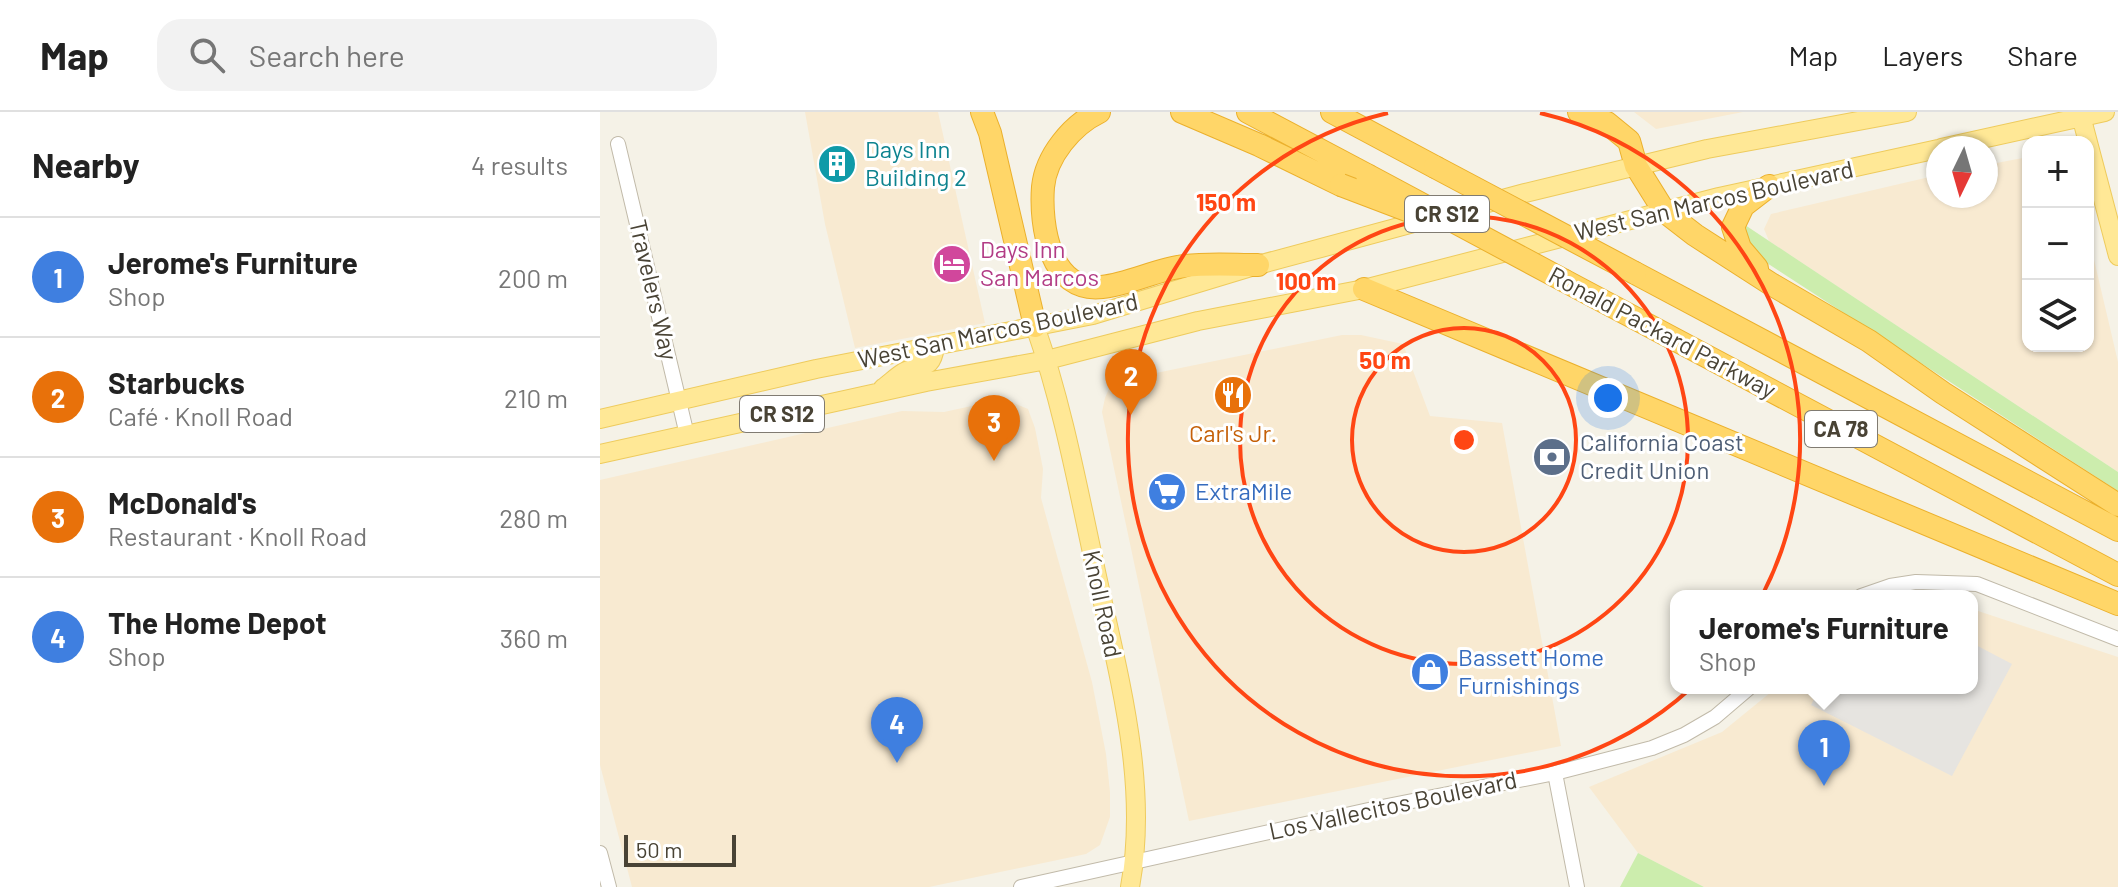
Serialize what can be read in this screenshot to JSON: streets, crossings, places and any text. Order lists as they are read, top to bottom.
{
  "streets": {
    "highway": ["Ronald Packard Parkway", "CA 78"],
    "main road": ["West San Marcos Boulevard", "CR S12", "Knoll Road"],
    "street": ["Travelers Way", "Los Vallecitos Boulevard"]
  },
  "crossings": [
    ["West San Marcos Boulevard", "Travelers Way"],
    ["West San Marcos Boulevard", "Knoll Road"],
    ["Knoll Road", "Los Vallecitos Boulevard"]
  ],
  "places": {
    "building": ["Days Inn Building 2"],
    "hotel": ["Days Inn San Marcos"],
    "restaurant": ["Carl's Jr."],
    "bank": ["California Coast Credit Union"],
    "supermarket": ["ExtraMile"],
    "shop": ["Bassett Home Furnishings"]
  },
  "scale_bar": "50 m",
  "north": "bottom",
  "page": {
    "header": "Map",
    "search": "Search here",
    "nav": ["Map", "Layers", "Share"],
    "heading": ["Nearby", "4 results"],
    "map_buttons": ["+", "−"],
    "list": [
      {
        "mark": "1",
        "name": "Jerome's Furniture",
        "note": "Shop",
        "value": "200 m"
      },
      {
        "mark": "2",
        "name": "Starbucks",
        "note": "Café · Knoll Road",
        "value": "210 m"
      },
      {
        "mark": "3",
        "name": "McDonald's",
        "note": "Restaurant · Knoll Road",
        "value": "280 m"
      },
      {
        "mark": "4",
        "name": "The Home Depot",
        "note": "Shop",
        "value": "360 m"
      }
    ],
    "pins": [
      "2",
      "3",
      "4",
      "1"
    ],
    "popup": ["Jerome's Furniture", "Shop"],
    "scale": "50 m"
  },
  "rings": ["150 m", "100 m", "50 m"]
}
